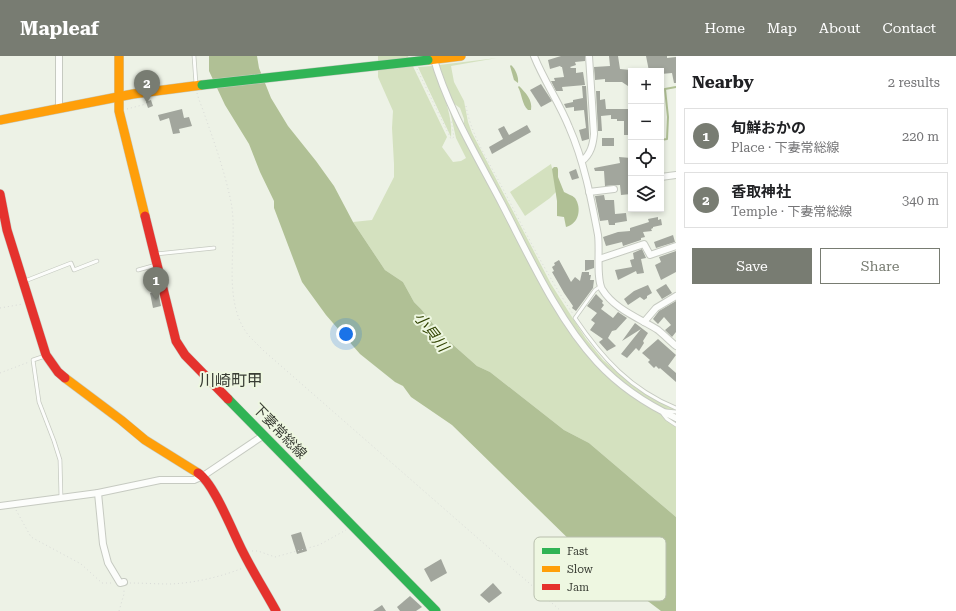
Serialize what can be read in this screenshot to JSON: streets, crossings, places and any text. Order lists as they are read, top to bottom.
{
  "streets": {
    "street": ["下妻常総線"]
  },
  "districts": ["川崎町甲"],
  "water": ["小貝川"],
  "legend": ["Fast", "Slow", "Jam"],
  "page": {
    "header": "Mapleaf",
    "nav": [
      "Home",
      "Map",
      "About",
      "Contact"
    ],
    "heading": ["Nearby", "2 results"],
    "map_buttons": ["+", "−"],
    "pins": ["2", "1"],
    "list": [
      {
        "mark": "1",
        "name": "旬鮮おかの",
        "note": "Place · 下妻常総線",
        "value": "220 m"
      },
      {
        "mark": "2",
        "name": "香取神社",
        "note": "Temple · 下妻常総線",
        "value": "340 m"
      }
    ],
    "buttons": ["Save", "Share"]
  }
}
